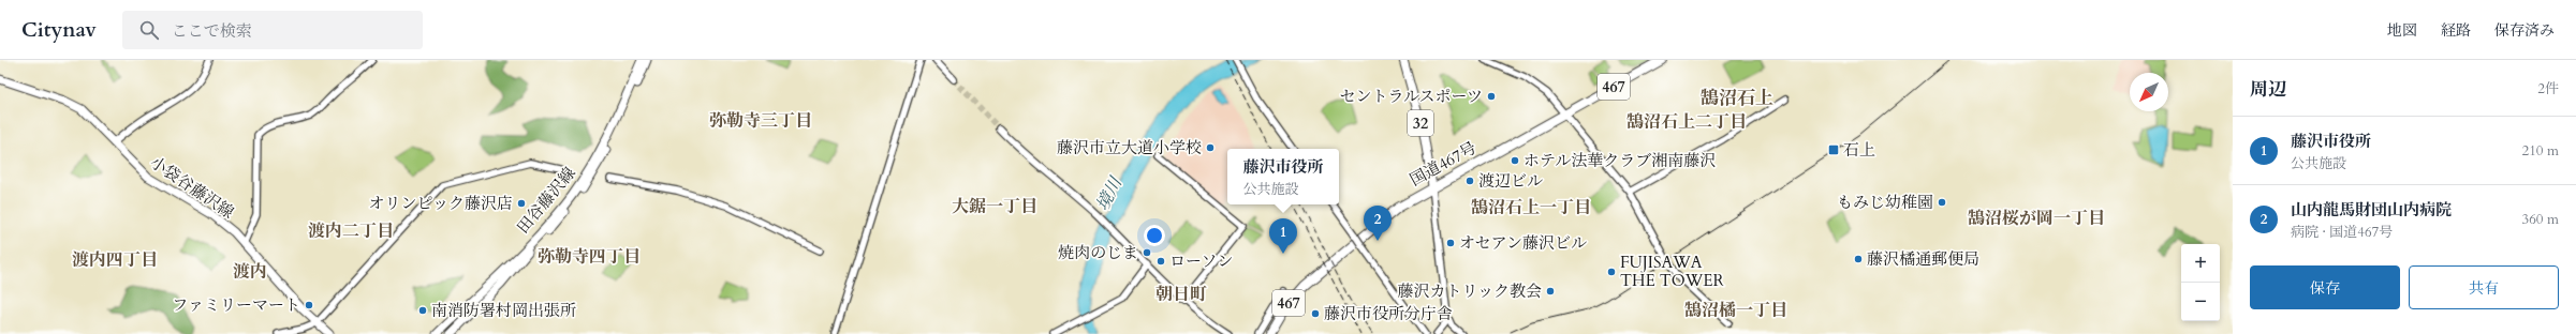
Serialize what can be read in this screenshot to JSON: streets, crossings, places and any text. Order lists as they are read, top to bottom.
{
  "streets": {
    "highway": ["467", "国道467号"],
    "main road": ["32", "小袋谷藤沢線", "田谷藤沢線"]
  },
  "crossings": [
    ["32", "国道467号"]
  ],
  "districts": [
    "鵠沼石上",
    "弥勒寺三丁目",
    "鵠沼石上二丁目",
    "大鋸一丁目",
    "鵠沼石上一丁目",
    "鵠沼桜が岡一丁目",
    "渡内二丁目",
    "弥勒寺四丁目",
    "渡内四丁目",
    "渡内",
    "朝日町",
    "鵠沼橘一丁目"
  ],
  "water": ["境川"],
  "places": {
    "other": [
      "セントラルスポーツ",
      "藤沢市立大道小学校",
      "ホテル法華クラブ湘南藤沢",
      "渡辺ビル",
      "もみじ幼稚園",
      "オリンピック藤沢店",
      "オセアン藤沢ビル",
      "焼肉のじま",
      "藤沢橘通郵便局",
      "ローソン",
      "FUJISAWA THE TOWER",
      "藤沢カトリック教会",
      "ファミリーマート",
      "南消防署村岡出張所",
      "藤沢市役所分庁舎"
    ],
    "transit": ["石上"]
  },
  "north": "bottom left",
  "page": {
    "header": "Citynav",
    "search": "ここで検索",
    "nav": ["地図", "経路", "保存済み"],
    "heading": ["周辺", "2件"],
    "list": [
      {
        "mark": "1",
        "name": "藤沢市役所",
        "note": "公共施設",
        "value": "210 m"
      },
      {
        "mark": "2",
        "name": "山内龍馬財団山内病院",
        "note": "病院 · 国道467号",
        "value": "360 m"
      }
    ],
    "popup": ["藤沢市役所", "公共施設"],
    "pins": ["2", "1"],
    "map_buttons": ["+", "−"],
    "buttons": ["保存", "共有"]
  }
}
